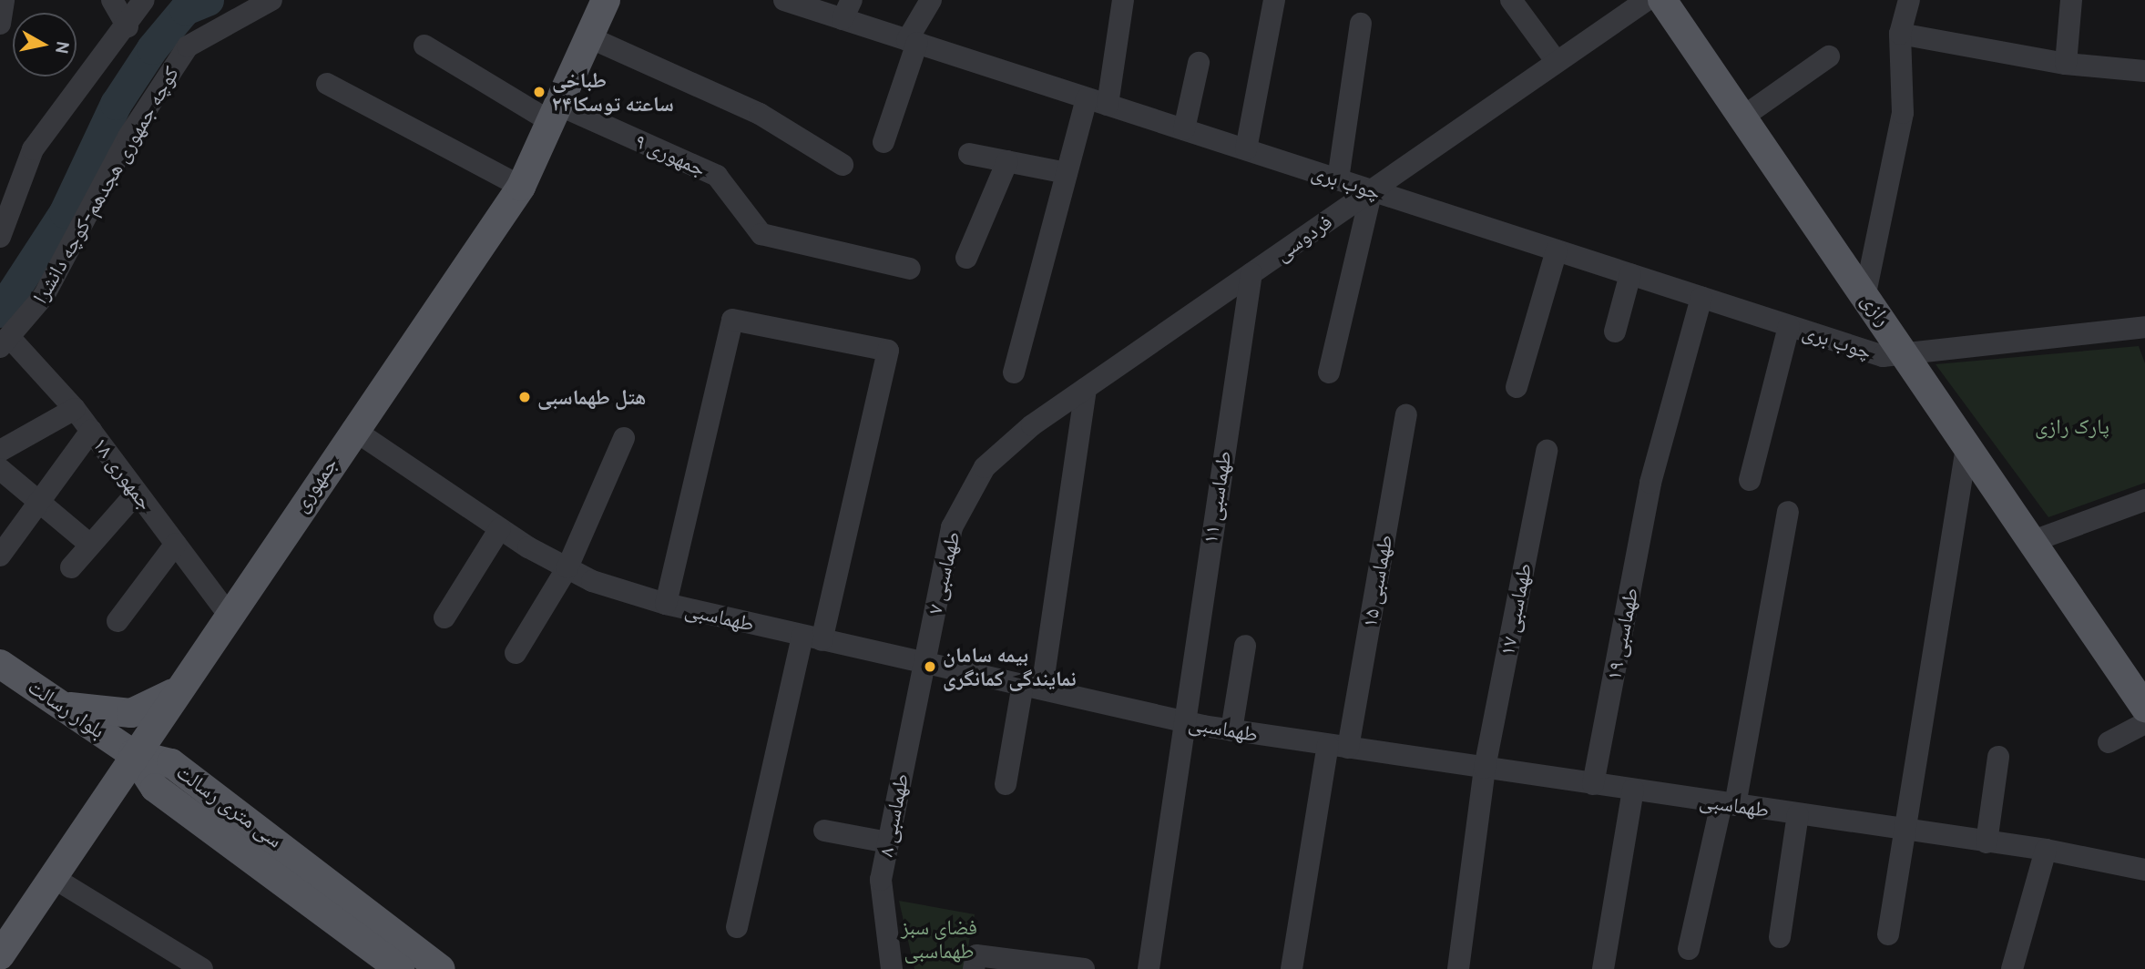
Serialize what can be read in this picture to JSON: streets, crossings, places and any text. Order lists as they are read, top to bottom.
{
  "streets": {
    "main road": [
      "رازی",
      "جمهوری",
      "بلوار رسالت",
      "سی متری رسالت"
    ],
    "street": [
      "۹ جمهوری",
      "چوب بری",
      "کوچه جمهوری هجدهم-کوچه دانشرا",
      "فردوسی",
      "جمهوری ۱۸",
      "۱۱ طهماسبی",
      "۷ طهماسبی",
      "۱۵ طهماسبی",
      "۱۷ طهماسبی",
      "طهماسبی",
      "۱۹ طهماسبی",
      "۸ طهماسبی"
    ]
  },
  "crossings": [
    ["۹ جمهوری", "جمهوری"],
    ["چوب بری", "فردوسی"],
    ["چوب بری", "رازی"],
    ["چوب بری", "۱۹ طهماسبی"],
    ["کوچه جمهوری هجدهم-کوچه دانشرا", "جمهوری ۱۸"],
    ["فردوسی", "۱۱ طهماسبی"],
    ["فردوسی", "۷ طهماسبی"],
    ["جمهوری ۱۸", "جمهوری"],
    ["جمهوری", "طهماسبی"],
    ["جمهوری", "بلوار رسالت"],
    ["جمهوری", "سی متری رسالت"],
    ["۱۱ طهماسبی", "طهماسبی"],
    ["۷ طهماسبی", "طهماسبی"],
    ["۷ طهماسبی", "۸ طهماسبی"],
    ["۱۵ طهماسبی", "طهماسبی"],
    ["۱۷ طهماسبی", "طهماسبی"],
    ["طهماسبی", "۱۹ طهماسبی"],
    ["طهماسبی", "۸ طهماسبی"],
    ["بلوار رسالت", "سی متری رسالت"]
  ],
  "parks": ["پارک رازی", "فضای سبز طهماسبی"],
  "places": ["طباخی ۲۴ساعته توسکا", "هتل طهماسبی", "بیمه سامان نمایندگی کمانگری"],
  "north": "right"
}
